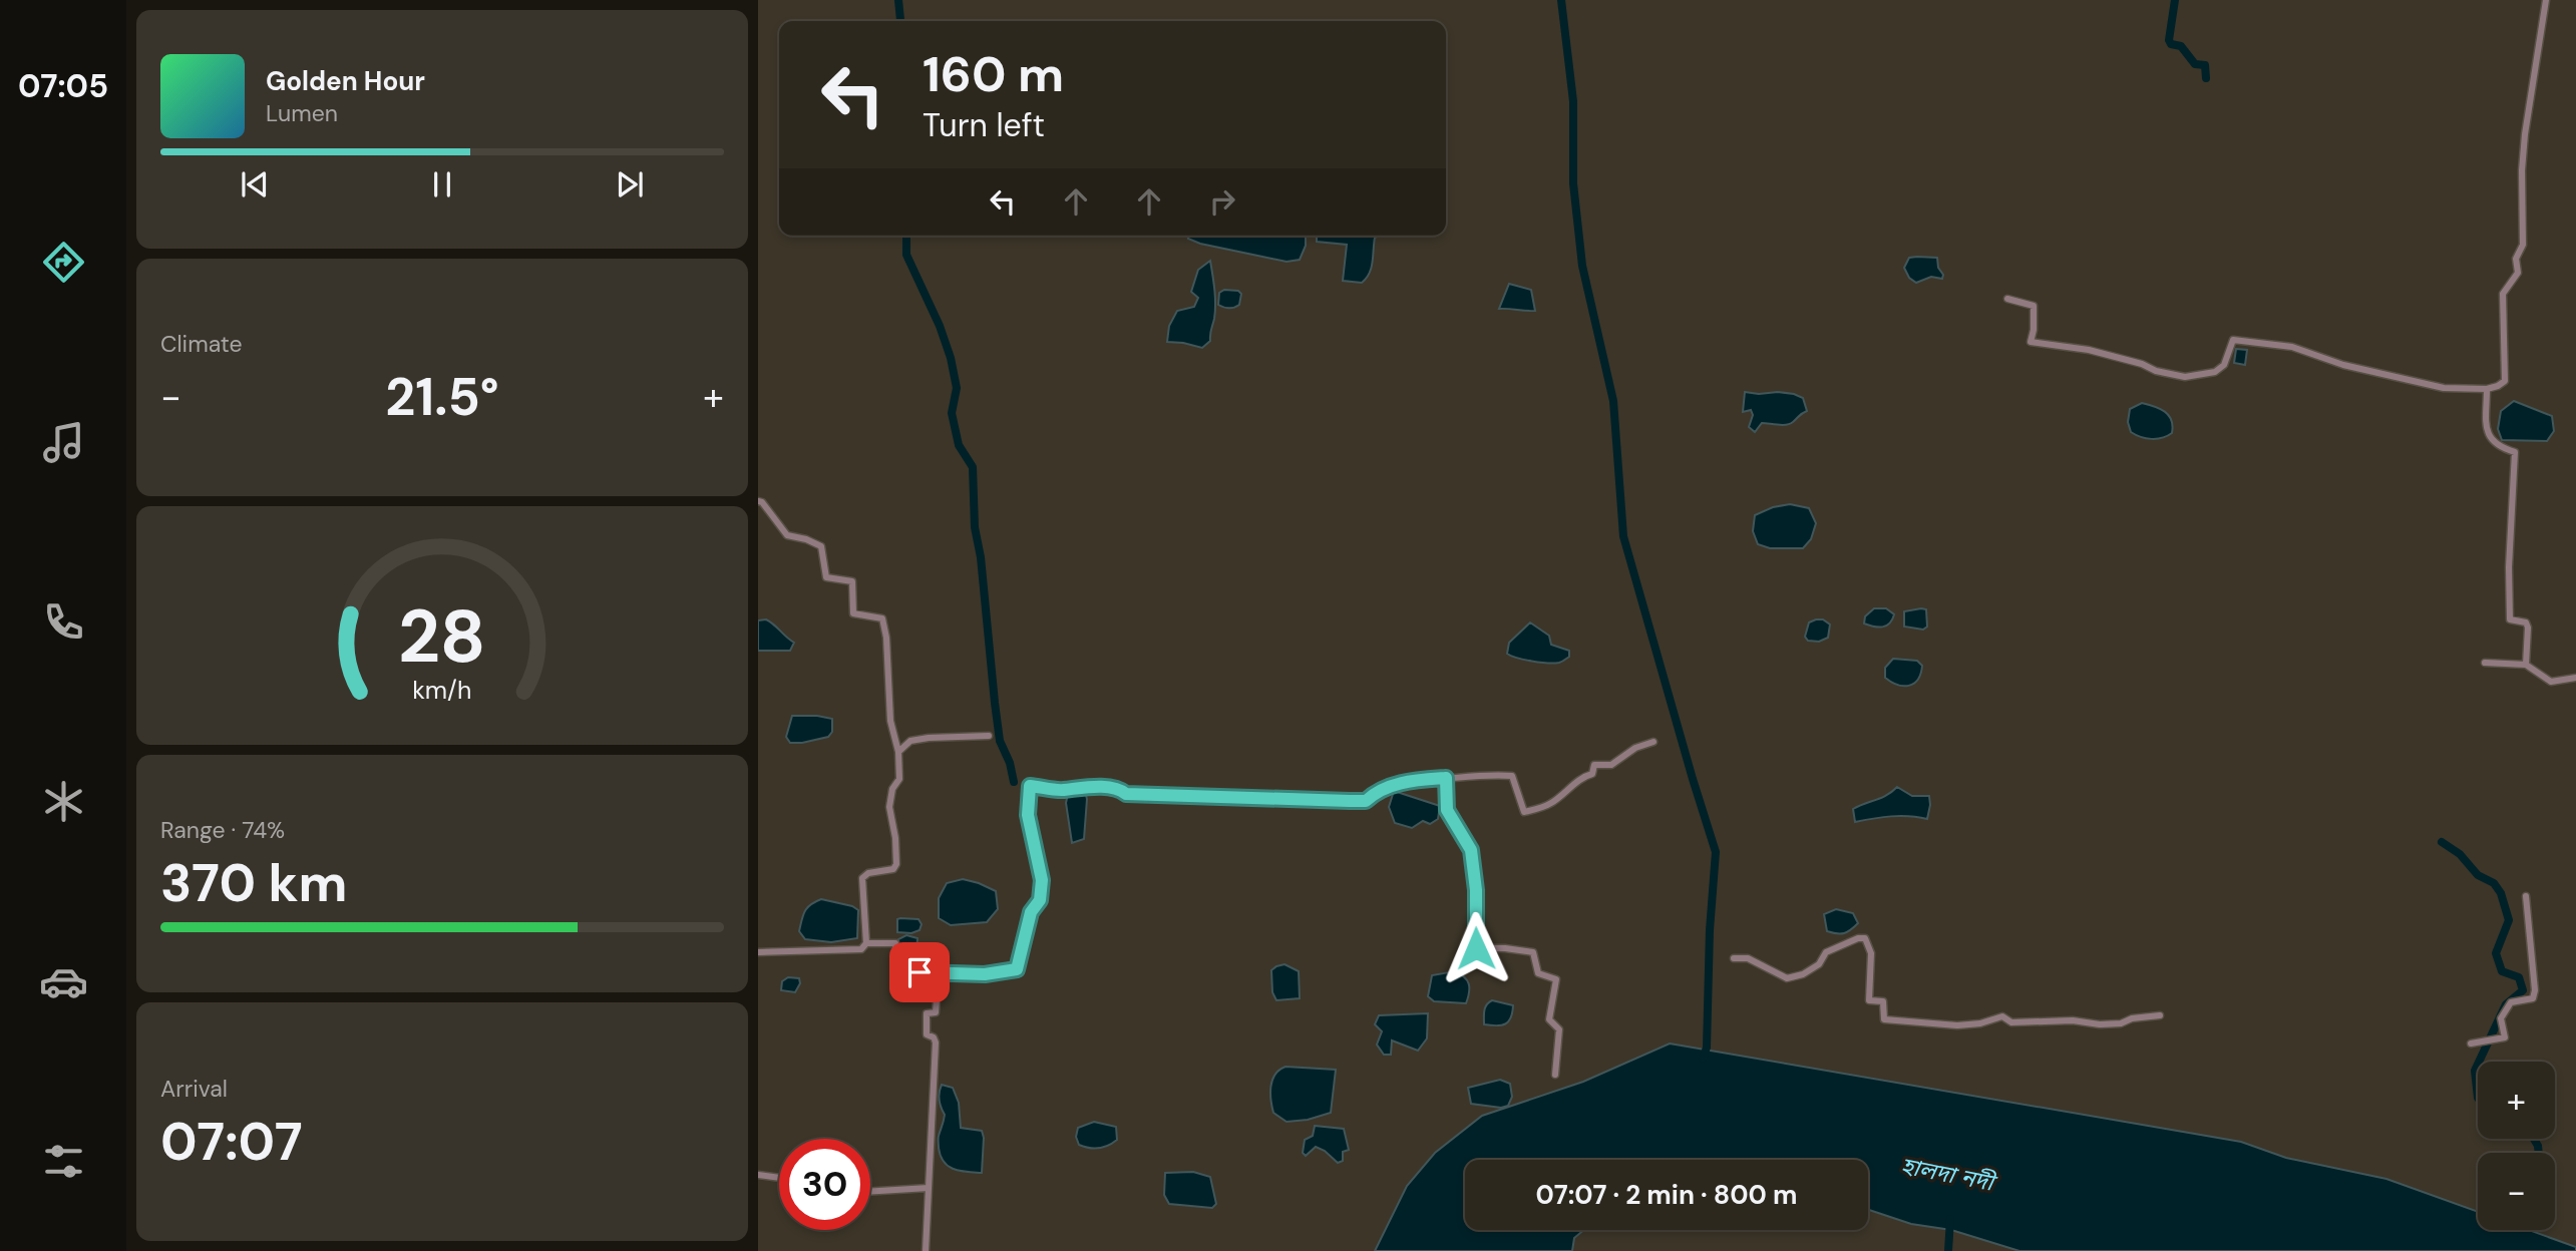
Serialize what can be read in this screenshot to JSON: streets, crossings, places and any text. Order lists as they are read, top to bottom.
{
  "water": ["হালদা নদী"],
  "page": {
    "tabs": "07:05",
    "turn": ["160 m", "Turn left"],
    "song": ["Golden Hour", "Lumen"],
    "tile": [
      "Climate",
      ["Range · 74%", "370 km"],
      ["Arrival", "07:07"]
    ],
    "heat": ["−", "21.5°", "+"],
    "map_buttons": ["+", "−"],
    "limit": "30",
    "trip": "07:07 · 2 min · 800 m",
    "gauge": ["28", "km/h"]
  }
}
